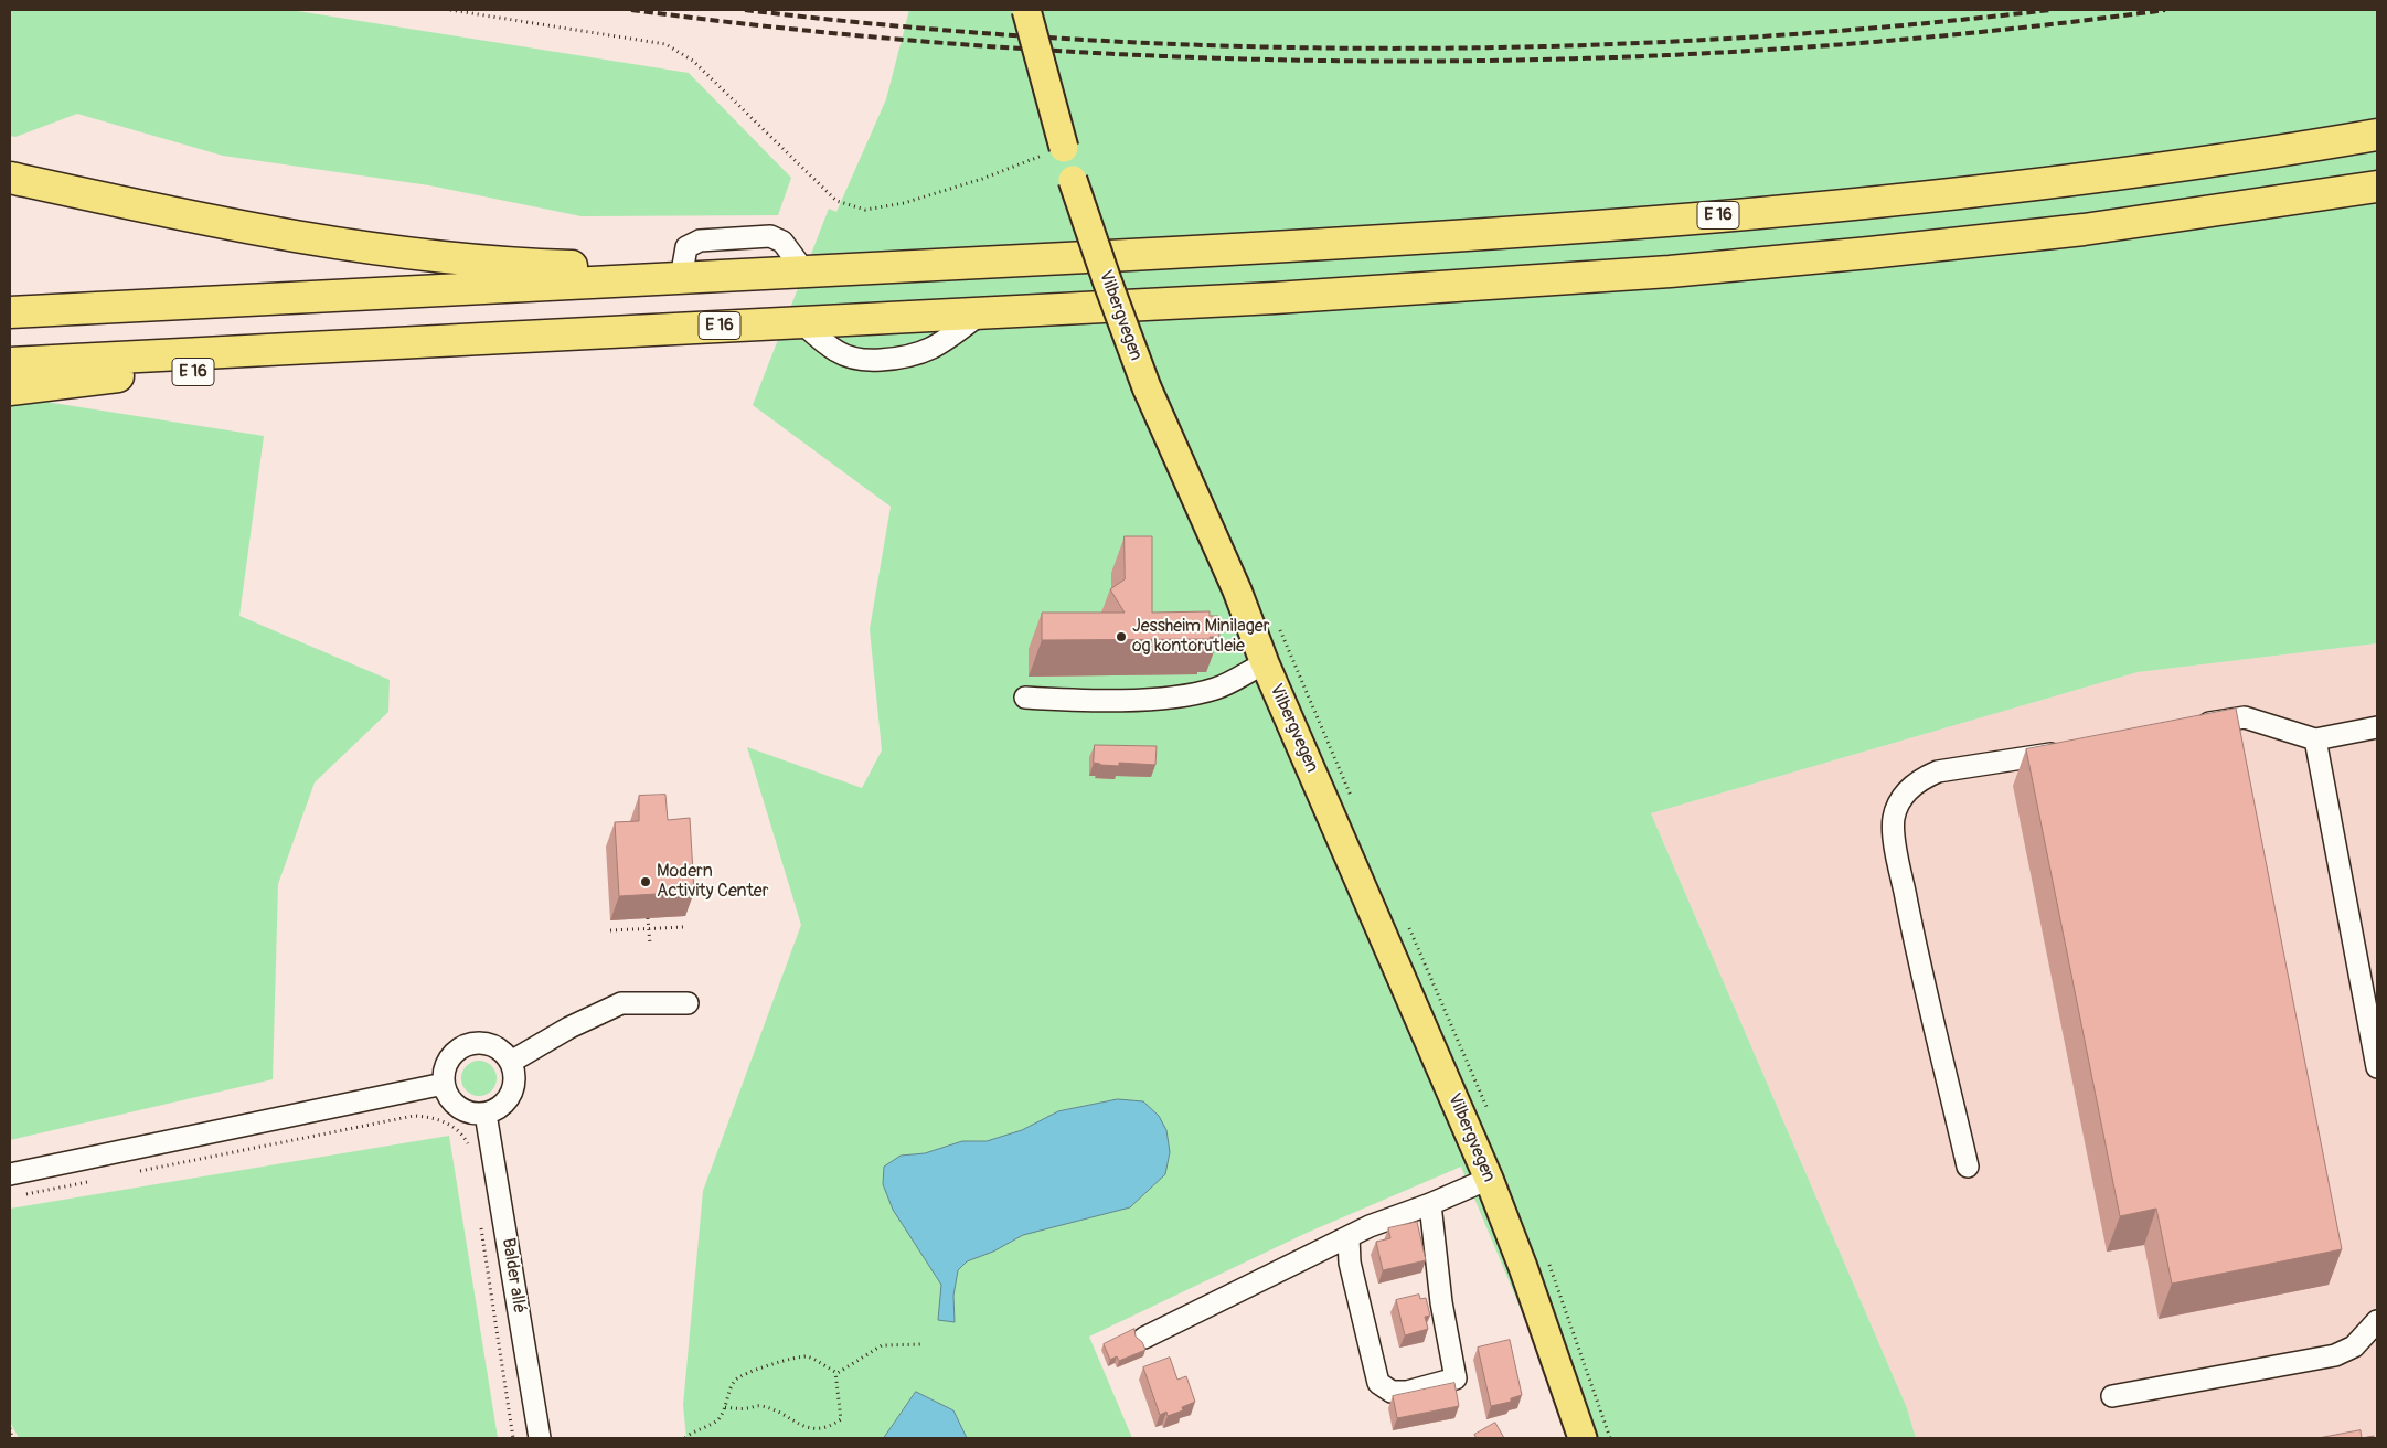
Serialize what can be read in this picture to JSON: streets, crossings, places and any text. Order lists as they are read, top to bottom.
{
  "streets": {
    "highway": ["E 16"],
    "main road": ["Vilbergvegen"],
    "street": ["Balder allé"]
  },
  "places": ["Jessheim Minilager og kontorutleie", "Modern Activity Center"]
}
